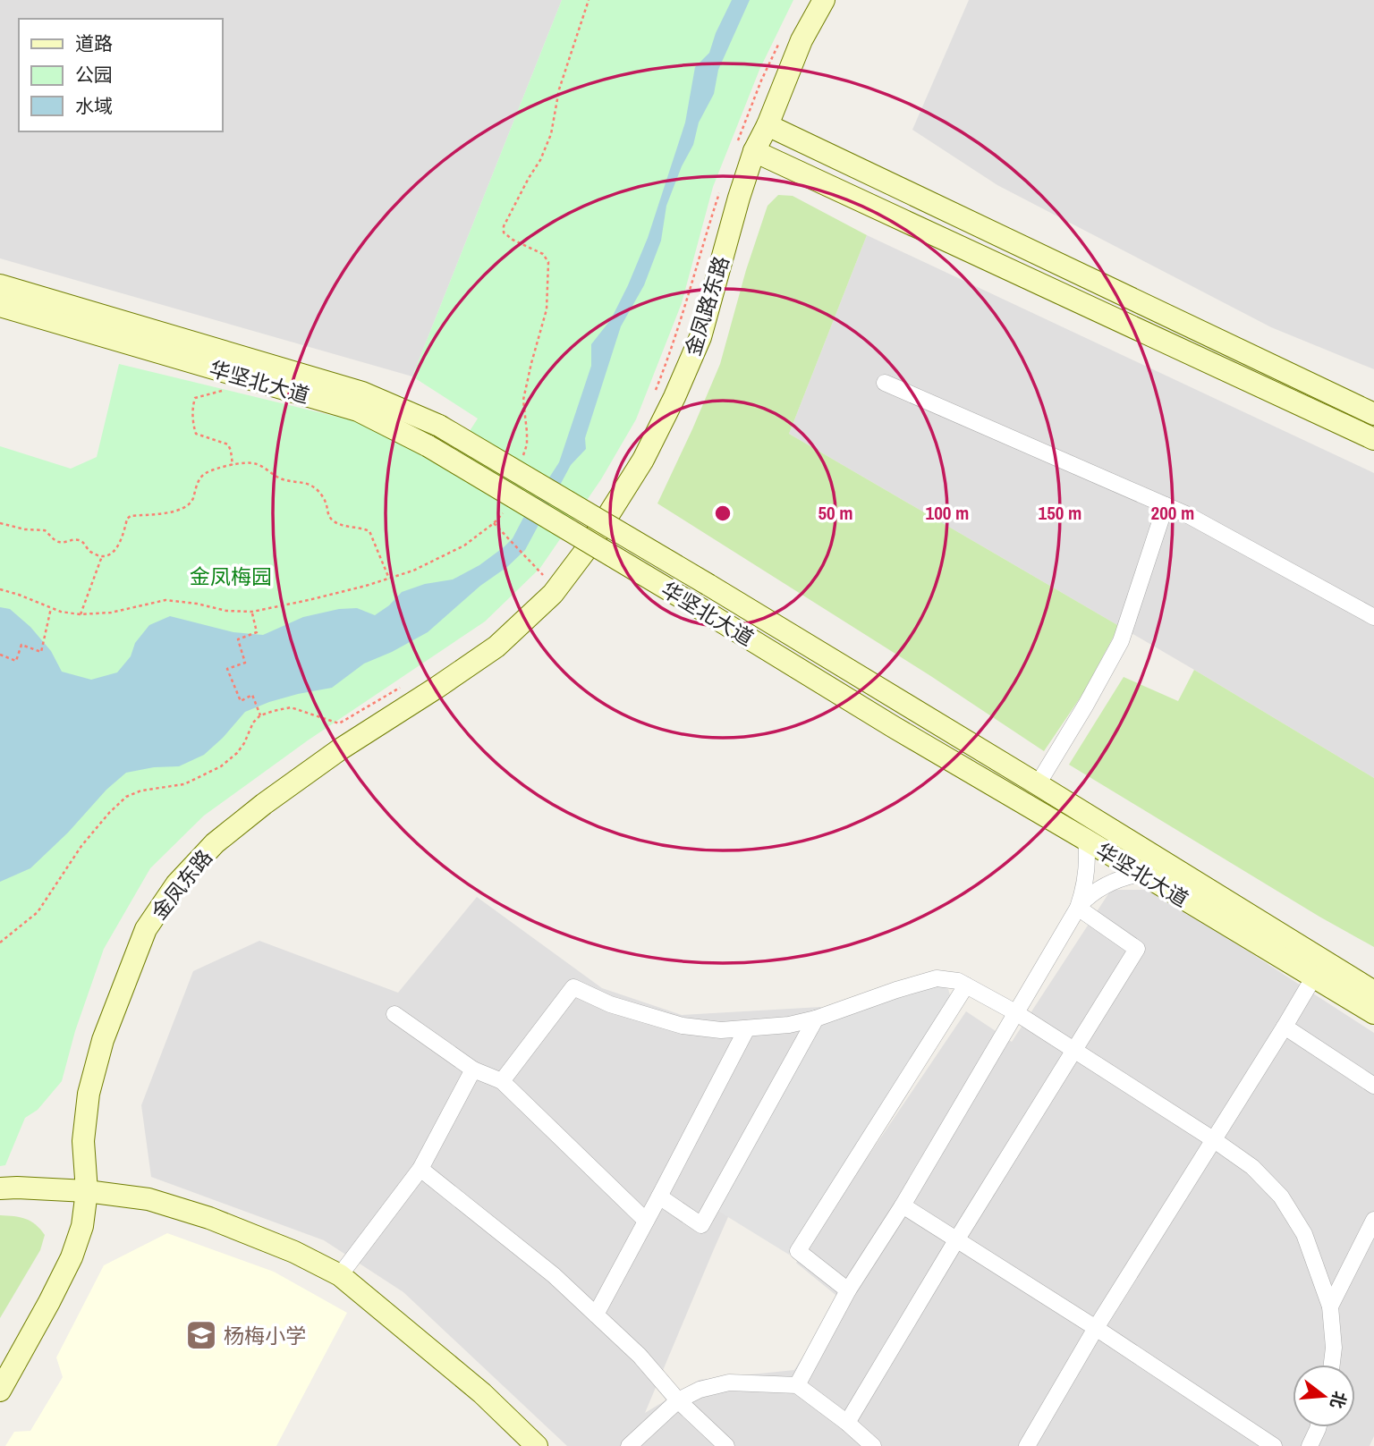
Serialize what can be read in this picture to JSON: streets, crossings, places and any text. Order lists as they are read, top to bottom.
{
  "streets": {
    "main road": ["金凤路东路", "华坚北大道", "金凤东路"]
  },
  "crossings": [
    ["金凤路东路", "金凤东路"]
  ],
  "parks": ["金凤梅园"],
  "places": {
    "school or university": ["杨梅小学"]
  },
  "legend": ["道路", "公园", "水域"],
  "north": "right",
  "rings": [
    "50 m",
    "100 m",
    "150 m",
    "200 m"
  ]
}
